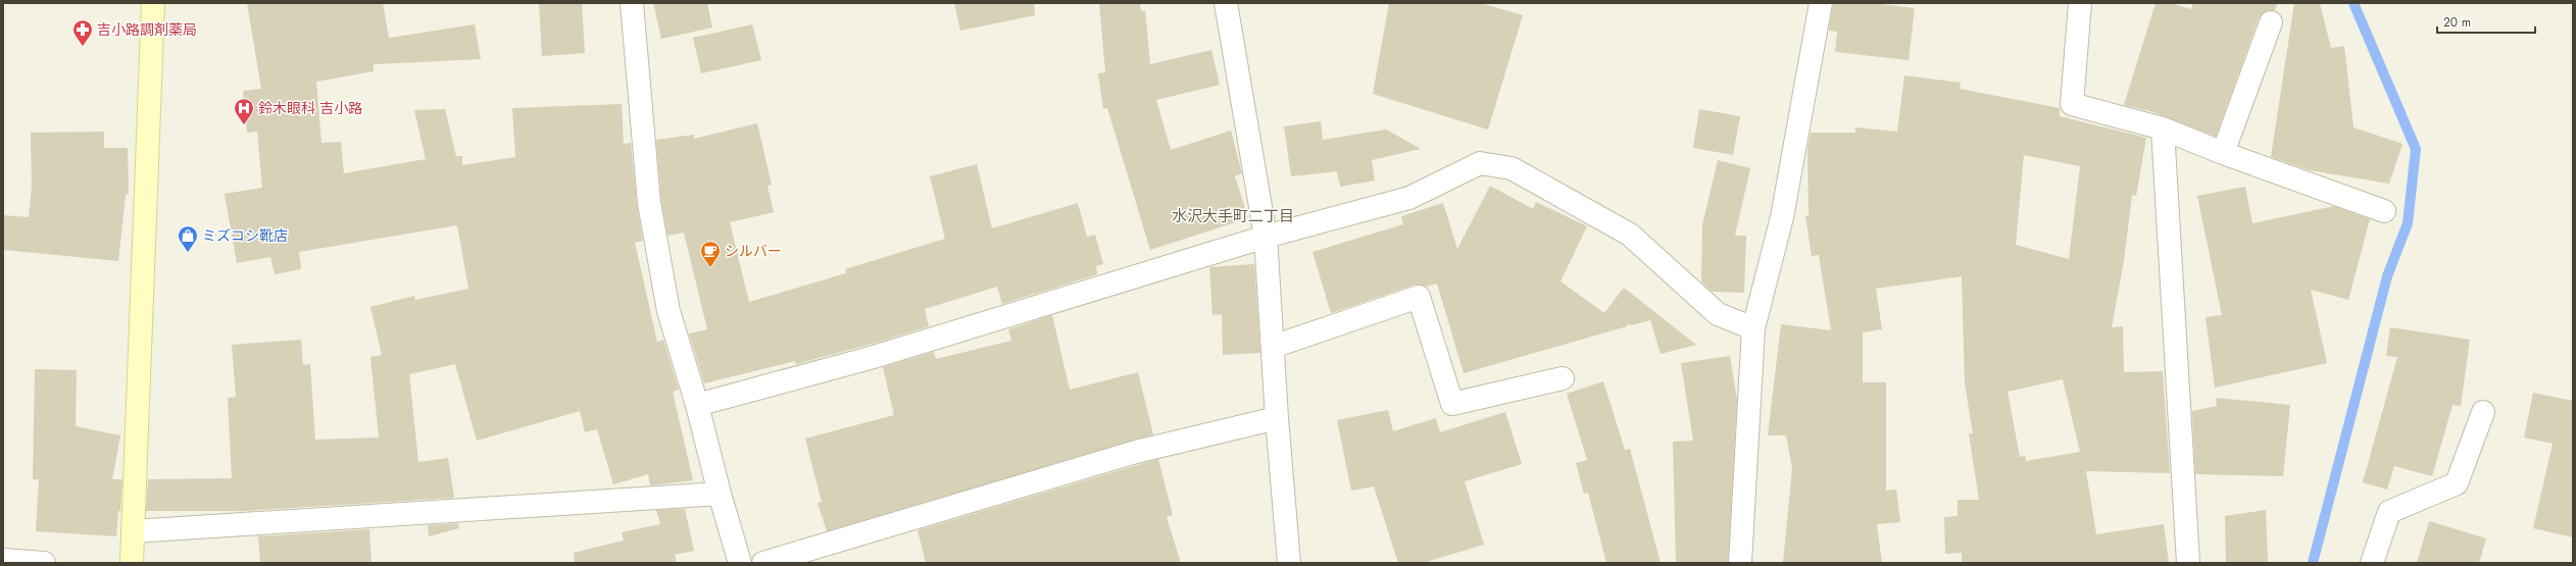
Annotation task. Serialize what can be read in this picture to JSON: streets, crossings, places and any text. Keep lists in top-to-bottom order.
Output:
{
  "districts": ["水沢大手町二丁目"],
  "places": {
    "pharmacy": ["吉小路調剤薬局"],
    "hospital": ["鈴木眼科 吉小路"],
    "shop": ["ミズコシ靴店"],
    "cafe": ["シルバー"]
  },
  "scale_bar": "20 m"
}
